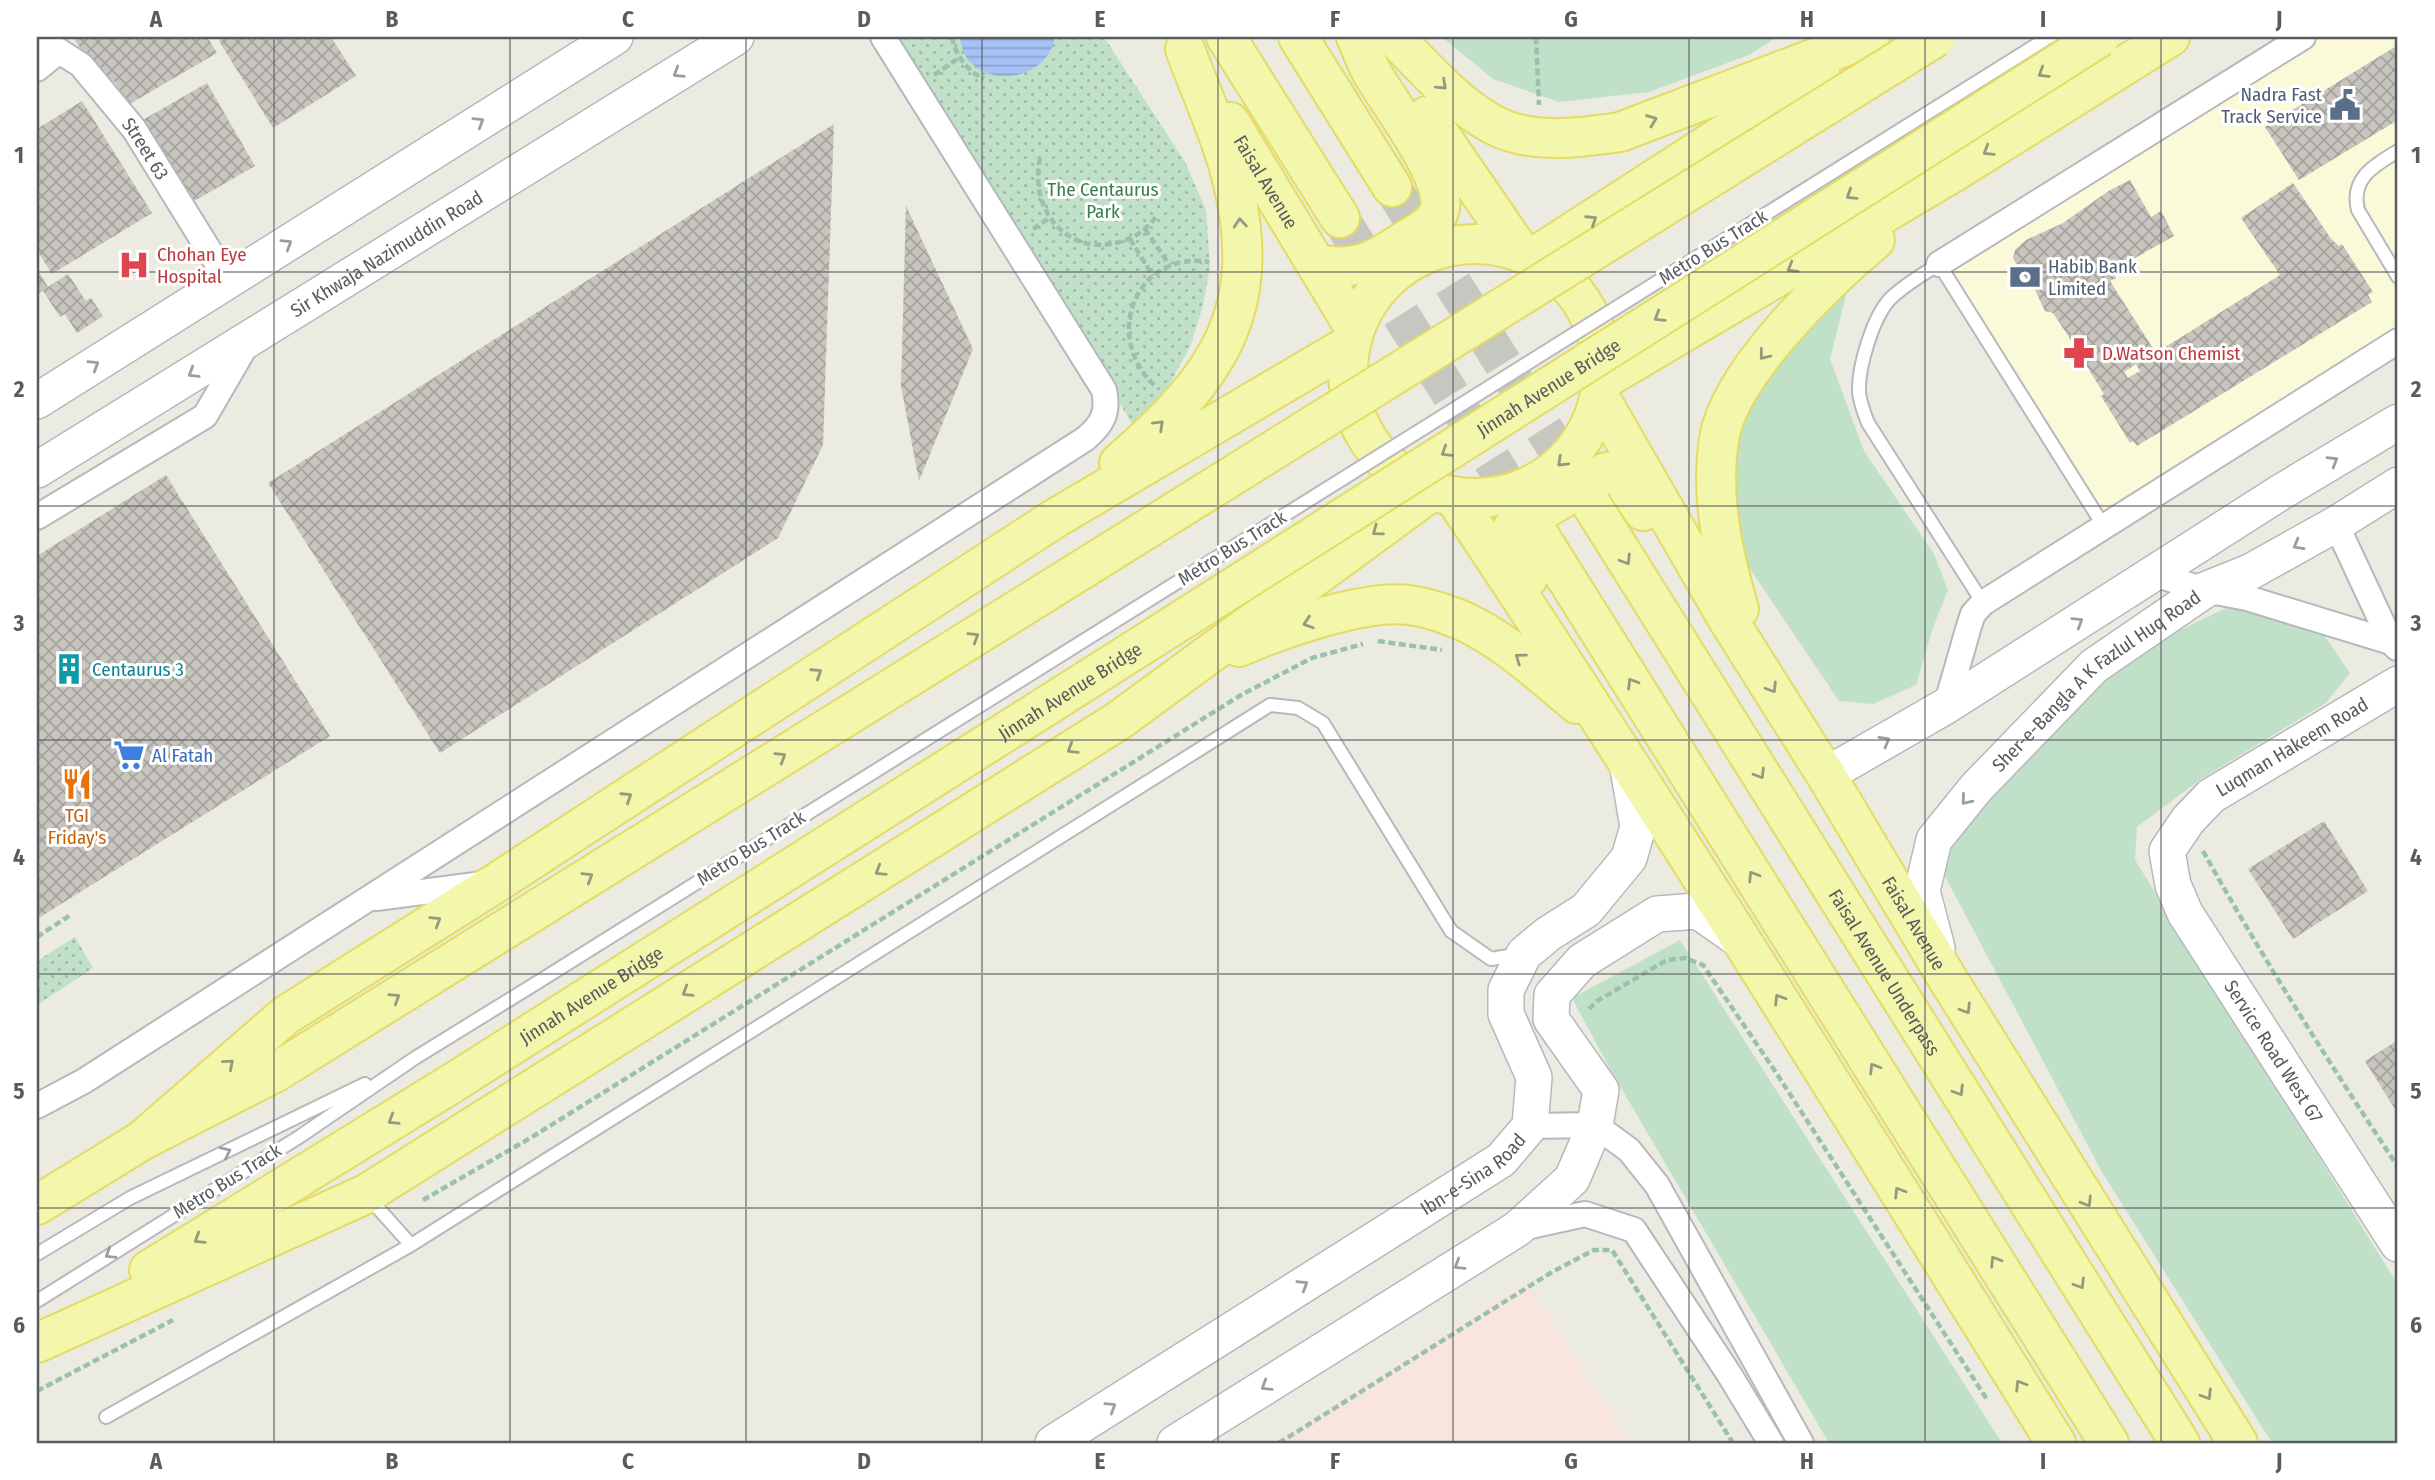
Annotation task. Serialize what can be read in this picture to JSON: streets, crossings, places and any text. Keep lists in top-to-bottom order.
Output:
{
  "streets": {
    "main road": [
      "Faisal Avenue",
      "Sir Khwaja Nazimuddin Road",
      "Jinnah Avenue Bridge",
      "Sher-e-Bangla A K Fazlul Huq Road",
      "Luqman Hakeem Road",
      "Faisal Avenue Underpass",
      "Service Road West G7",
      "Ibn-e-Sina Road"
    ],
    "street": ["Street 63"],
    "lane": ["Metro Bus Track"]
  },
  "crossings": [
    ["Faisal Avenue", "Sher-e-Bangla A K Fazlul Huq Road"],
    ["Luqman Hakeem Road", "Service Road West G7"]
  ],
  "parks": ["The Centaurus Park"],
  "places": {
    "public building": ["Nadra Fast Track Service"],
    "hospital": ["Chohan Eye Hospital"],
    "bank": ["Habib Bank Limited"],
    "pharmacy": ["D.Watson Chemist"],
    "building": ["Centaurus 3"],
    "supermarket": ["Al Fatah"],
    "restaurant": ["TGI Friday's"]
  },
  "grid": {
    "columns": [
      "A",
      "B",
      "C",
      "D",
      "E",
      "F",
      "G",
      "H",
      "I",
      "J"
    ],
    "rows": [
      "1",
      "2",
      "3",
      "4",
      "5",
      "6"
    ]
  }
}
